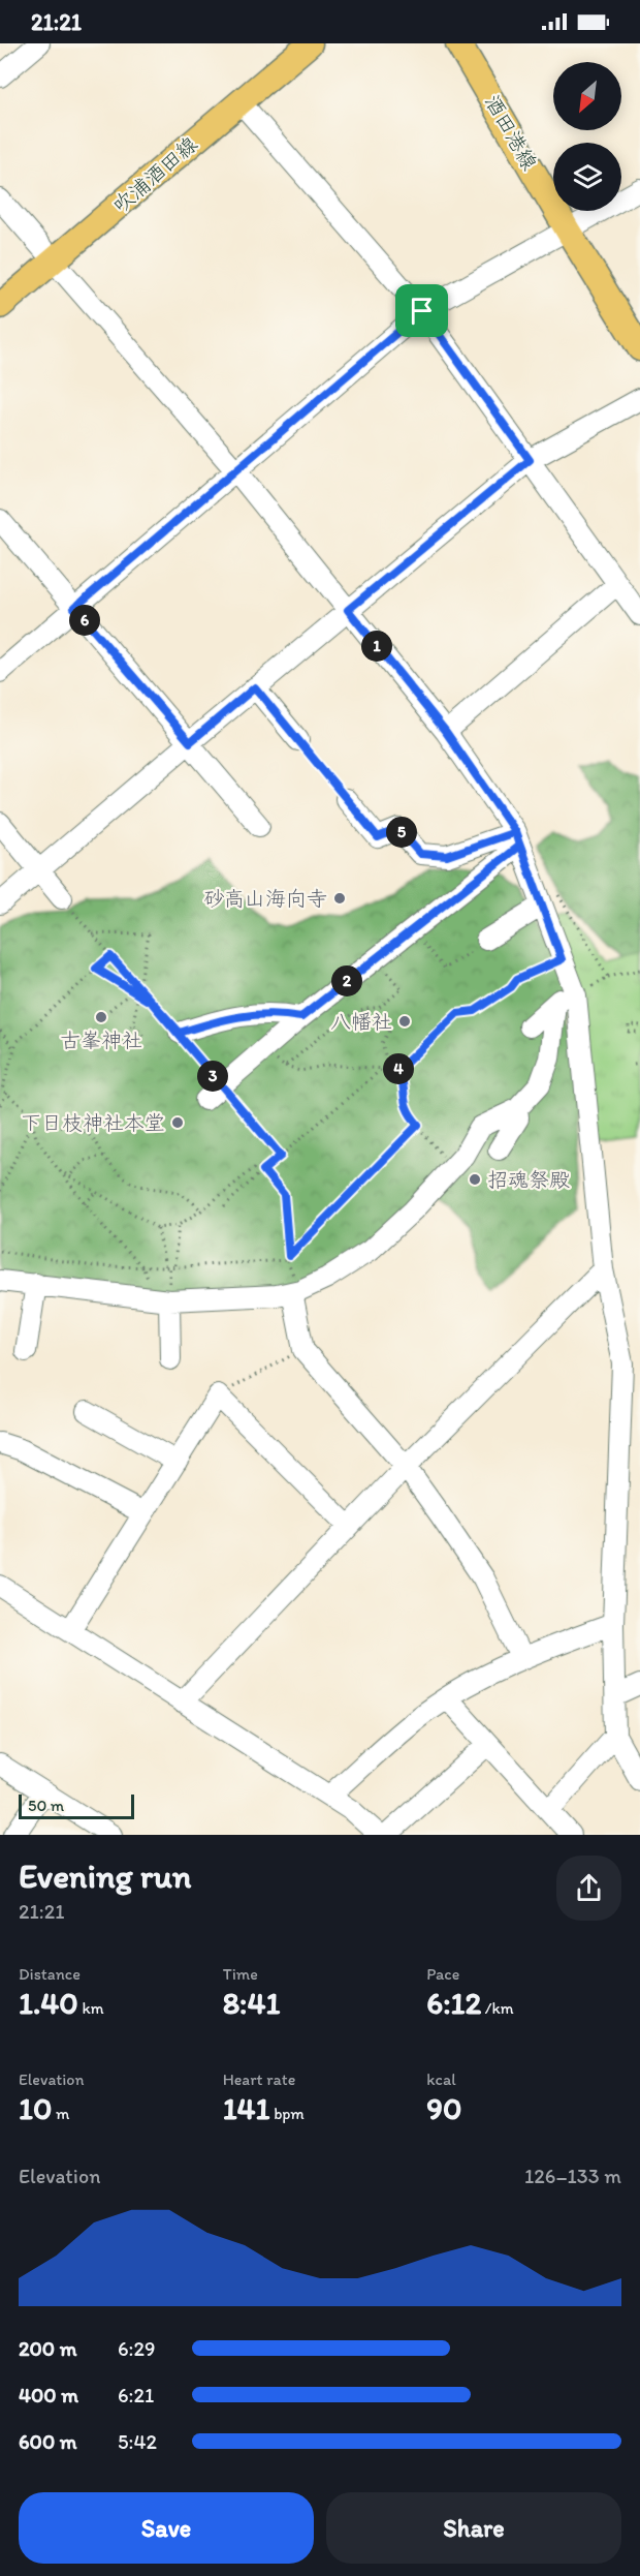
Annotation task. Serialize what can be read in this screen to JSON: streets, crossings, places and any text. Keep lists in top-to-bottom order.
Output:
{
  "streets": {
    "main road": ["酒田港線", "吹浦酒田線"]
  },
  "places": [
    "砂高山海向寺",
    "古峯神社",
    "八幡社",
    "下日枝神社本堂",
    "招魂祭殿"
  ],
  "scale_bar": "50 m",
  "north": "bottom left",
  "page": {
    "status": "21:21",
    "pins": [
      "6",
      "1",
      "5",
      "2",
      "4",
      "3"
    ],
    "scale": "50 m",
    "heading": ["Evening run", "21:21"],
    "stats": [
      ["Distance", "1.40 km"],
      ["Time", "8:41"],
      ["Pace", "6:12 /km"],
      ["Elevation", "10 m"],
      ["Heart rate", "141 bpm"],
      ["kcal", "90"]
    ],
    "chart": ["Elevation", "126–133 m"],
    "list": [
      {
        "name": "200 m",
        "note": "6:29"
      },
      {
        "name": "400 m",
        "note": "6:21"
      },
      {
        "name": "600 m",
        "note": "5:42"
      }
    ],
    "buttons": ["Save", "Share"]
  }
}
